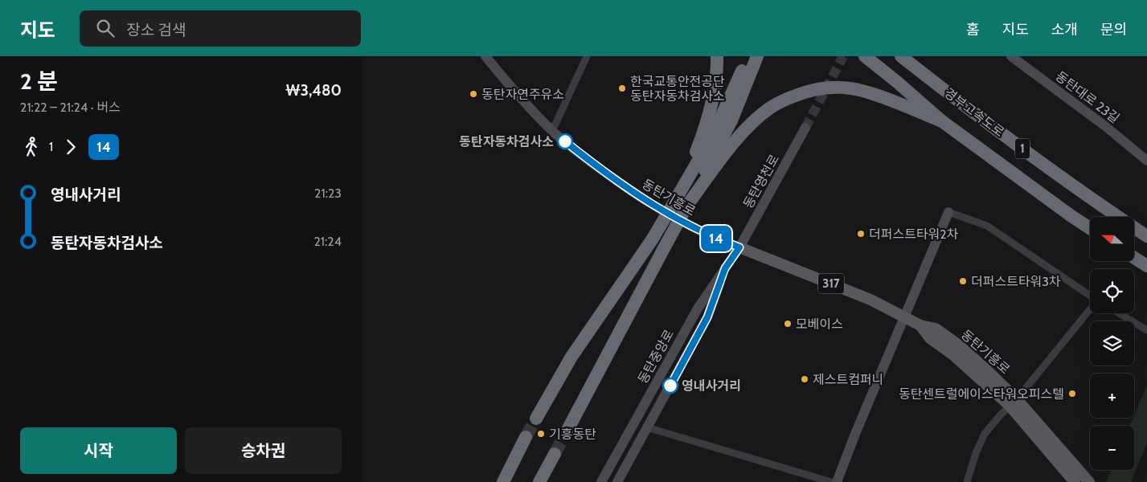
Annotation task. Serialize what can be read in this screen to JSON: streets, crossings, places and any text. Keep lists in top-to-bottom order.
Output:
{
  "streets": {
    "highway": ["경부고속도로", "1"],
    "main road": ["동탄기흥로", "317"],
    "street": ["동탄대로 23길", "동탄영천로", "동탄중앙로"]
  },
  "crossings": [
    ["동탄영천로", "동탄기흥로"],
    ["동탄영천로", "동탄중앙로"],
    ["동탄기흥로", "동탄중앙로"]
  ],
  "places": [
    "한국교통안전공단 동탄자동차검사소",
    "동탄자연주유소",
    "동탄자동차검사소",
    "더퍼스트타워2차",
    "더퍼스트타워3차",
    "모베이스",
    "제스트컴퍼니",
    "영내사거리",
    "동탄센트럴에이스타워오피스텔",
    "기흥동탄"
  ],
  "lines": ["bus line 14"],
  "north": "left",
  "page": {
    "header": "지도",
    "search": "장소 검색",
    "nav": [
      "홈",
      "지도",
      "소개",
      "문의"
    ],
    "heading": ["2 분", "21:22 – 21:24 · 버스", "₩3,480"],
    "on_map": "14",
    "legs": ["1", "14"],
    "list": [
      {
        "name": "영내사거리",
        "value": "21:23"
      },
      {
        "name": "동탄자동차검사소",
        "value": "21:24"
      }
    ],
    "map_buttons": ["+", "−"],
    "buttons": ["시작", "승차권"]
  }
}
